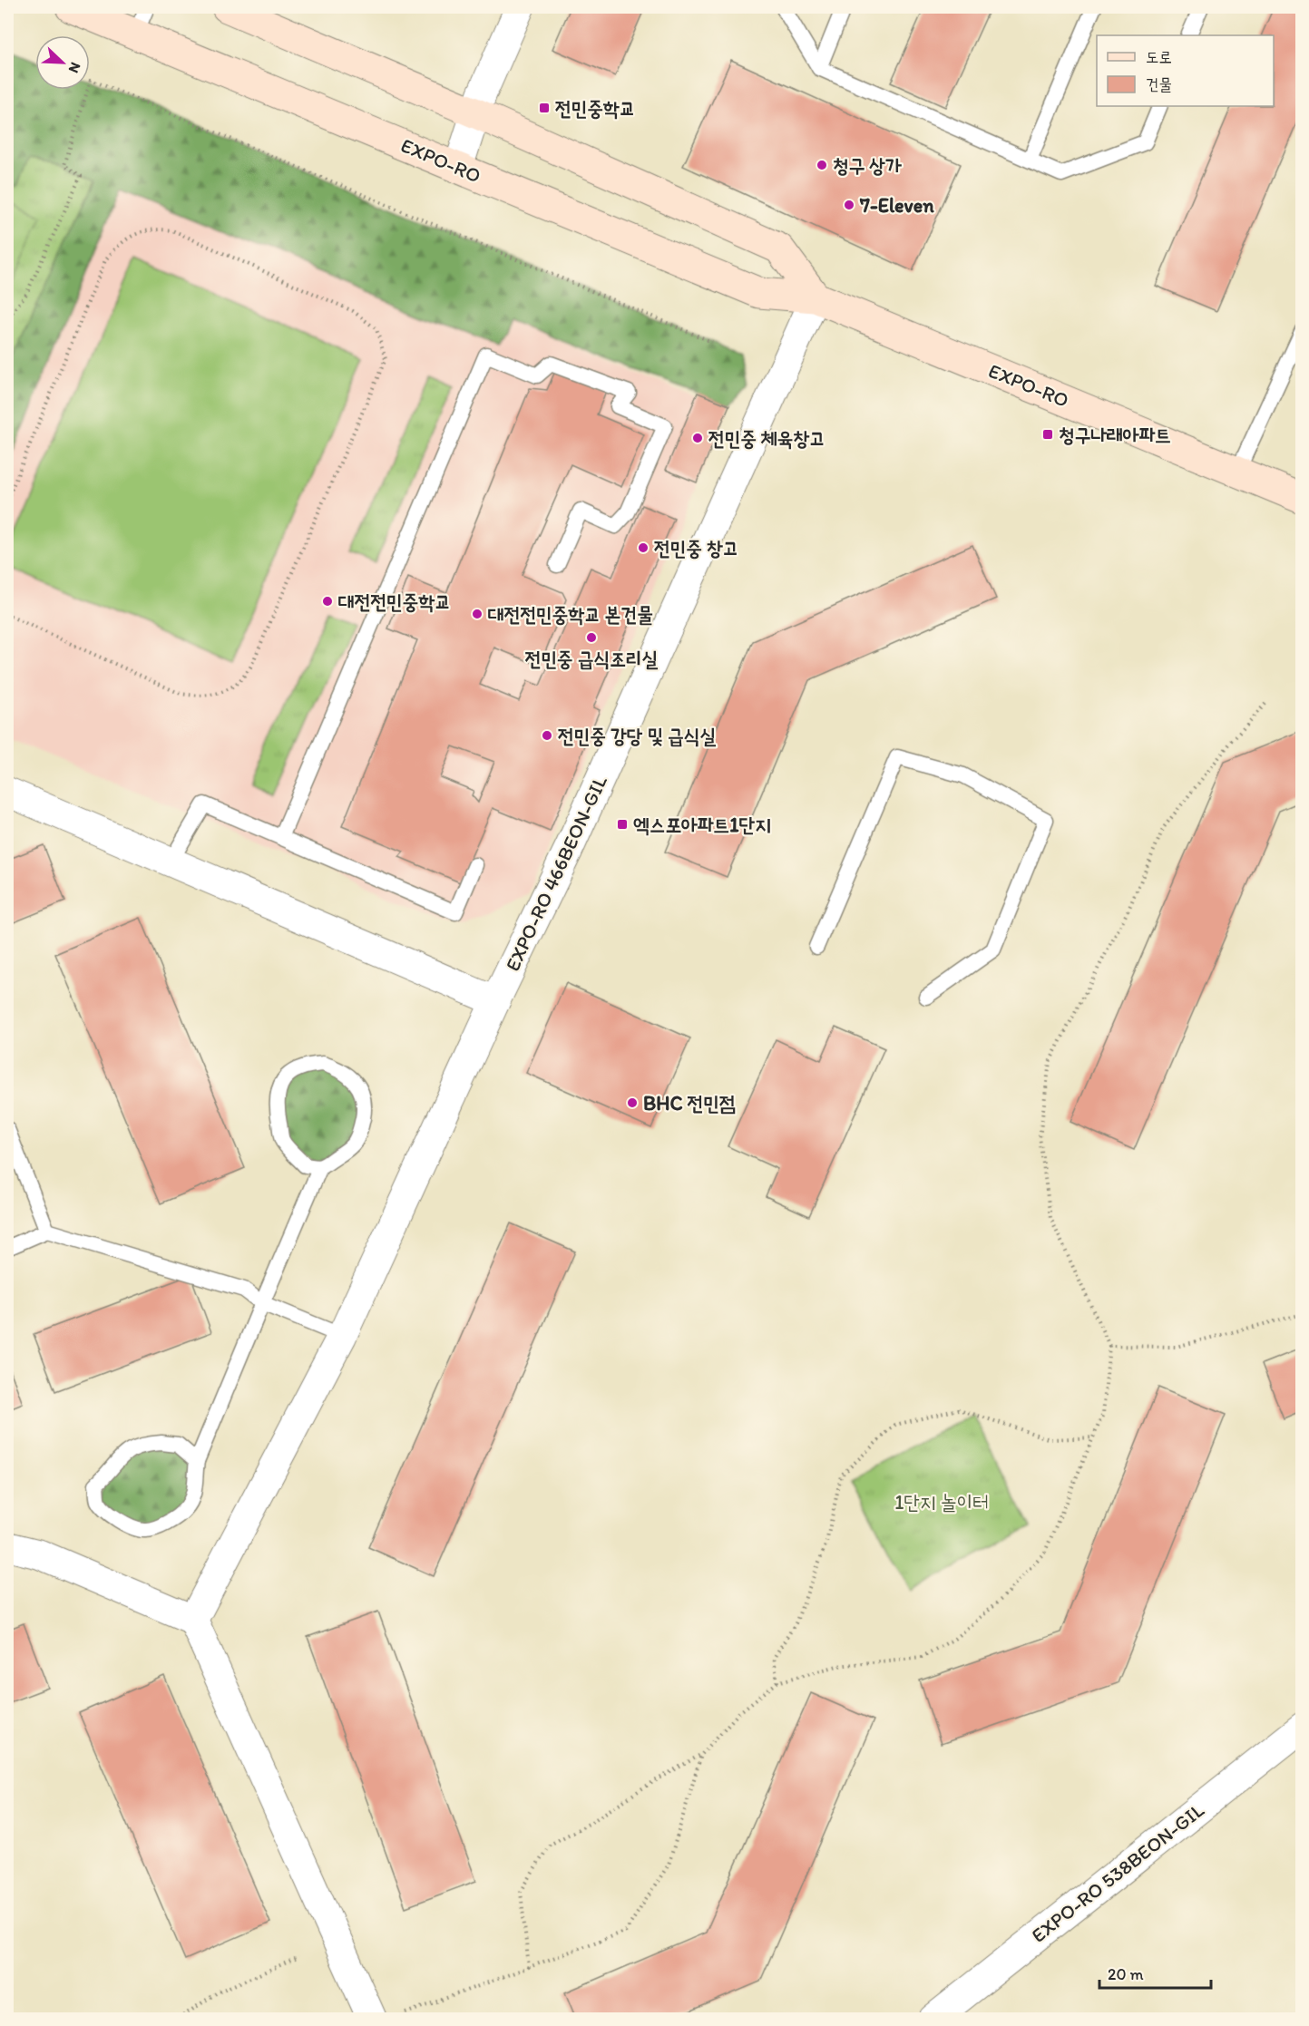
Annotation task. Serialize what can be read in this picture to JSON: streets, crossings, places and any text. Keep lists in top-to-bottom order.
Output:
{
  "streets": {
    "main road": ["EXPO-RO"],
    "street": ["EXPO-RO 466BEON-GIL", "EXPO-RO 538BEON-GIL"]
  },
  "crossings": [
    ["EXPO-RO", "EXPO-RO 466BEON-GIL"]
  ],
  "parks": ["1단지 놀이터"],
  "places": {
    "transit": ["전민중학교", "청구나래아파트", "엑스포아파트1단지"],
    "other": [
      "청구 상가",
      "7-Eleven",
      "전민중 체육창고",
      "전민중 창고",
      "대전전민중학교",
      "대전전민중학교 본건물",
      "전민중 급식조리실",
      "전민중 강당 및 급식실",
      "BHC 전민점"
    ]
  },
  "legend": ["도로", "건물"],
  "scale_bar": "20 m",
  "north": "bottom right"
}
